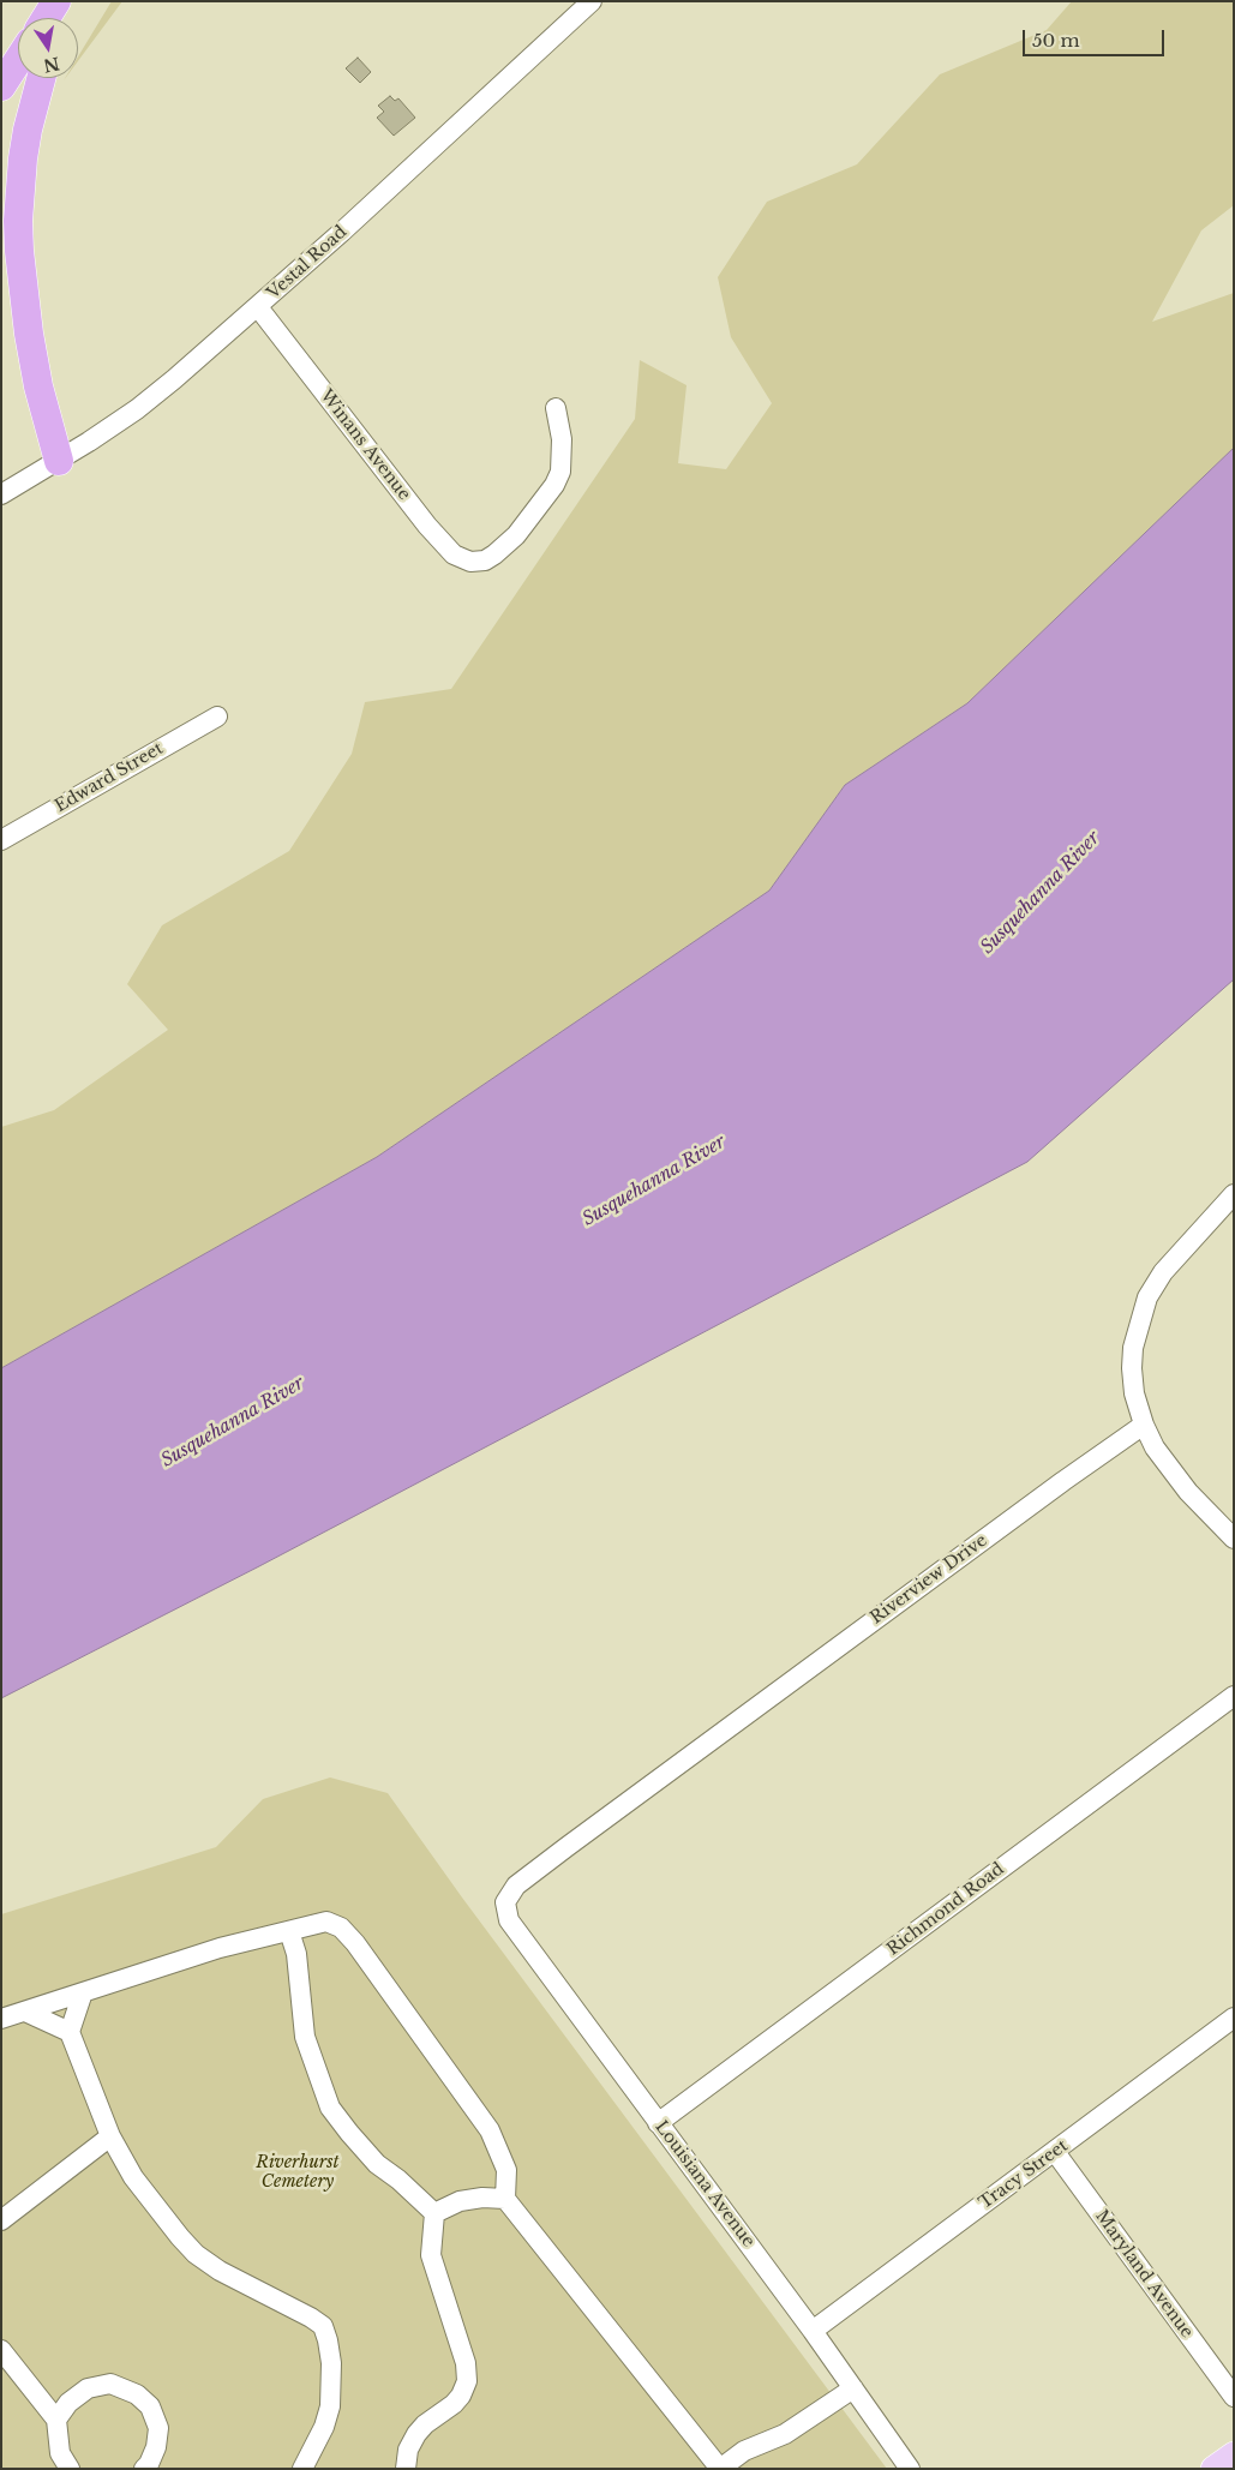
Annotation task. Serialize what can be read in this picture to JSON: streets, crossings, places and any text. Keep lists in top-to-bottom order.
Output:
{
  "streets": {
    "street": [
      "Vestal Road",
      "Winans Avenue",
      "Edward Street",
      "Riverview Drive",
      "Richmond Road",
      "Tracy Street",
      "Louisiana Avenue",
      "Maryland Avenue"
    ]
  },
  "crossings": [
    ["Vestal Road", "Winans Avenue"],
    ["Riverview Drive", "Louisiana Avenue"],
    ["Richmond Road", "Louisiana Avenue"],
    ["Tracy Street", "Louisiana Avenue"],
    ["Tracy Street", "Maryland Avenue"]
  ],
  "water": ["Susquehanna River"],
  "parks": ["Riverhurst Cemetery"],
  "scale_bar": "50 m",
  "north": "bottom"
}
